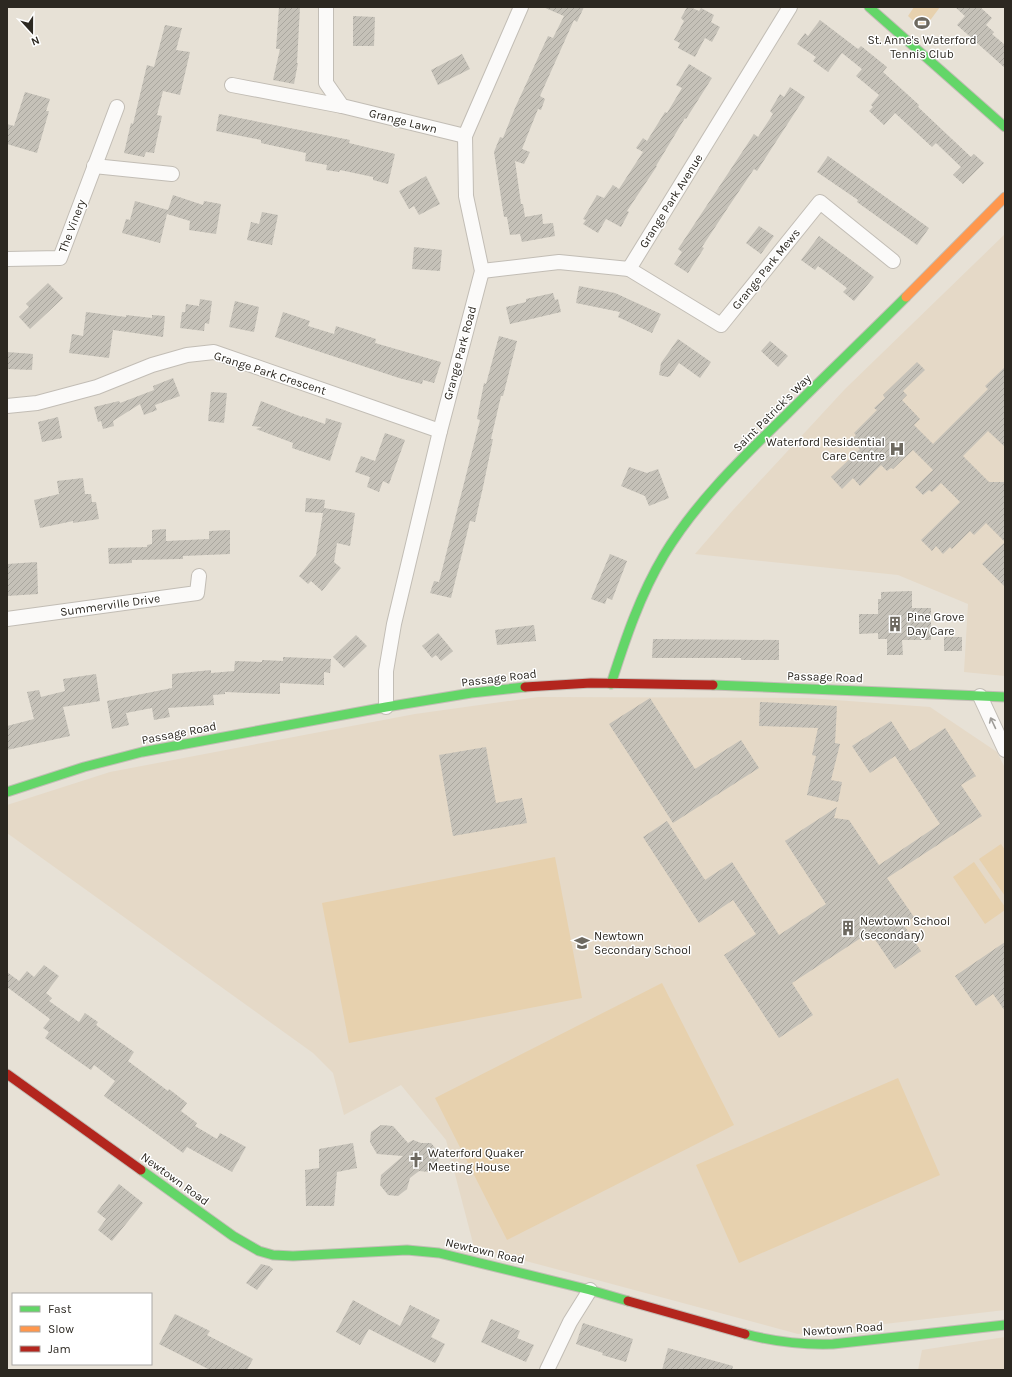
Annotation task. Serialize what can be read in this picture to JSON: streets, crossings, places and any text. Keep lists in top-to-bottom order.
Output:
{
  "streets": {
    "main road": ["Saint Patrick's Way", "Passage Road", "Newtown Road"],
    "street": [
      "Grange Lawn",
      "Grange Park Avenue",
      "The Vinery",
      "Grange Park Mews",
      "Grange Park Road",
      "Grange Park Crescent",
      "Summerville Drive"
    ]
  },
  "crossings": [
    ["Grange Lawn", "Grange Park Road"],
    ["Grange Park Avenue", "Grange Park Mews"],
    ["Grange Park Road", "Grange Park Crescent"],
    ["Grange Park Road", "Passage Road"],
    ["Saint Patrick's Way", "Passage Road"]
  ],
  "places": {
    "sports": ["St. Anne's Waterford Tennis Club"],
    "hospital": ["Waterford Residential Care Centre"],
    "building": ["Pine Grove Day Care", "Newtown School (secondary)"],
    "school or university": ["Newtown Secondary School"],
    "church": ["Waterford Quaker Meeting House"]
  },
  "legend": ["Fast", "Slow", "Jam"],
  "north": "bottom"
}
